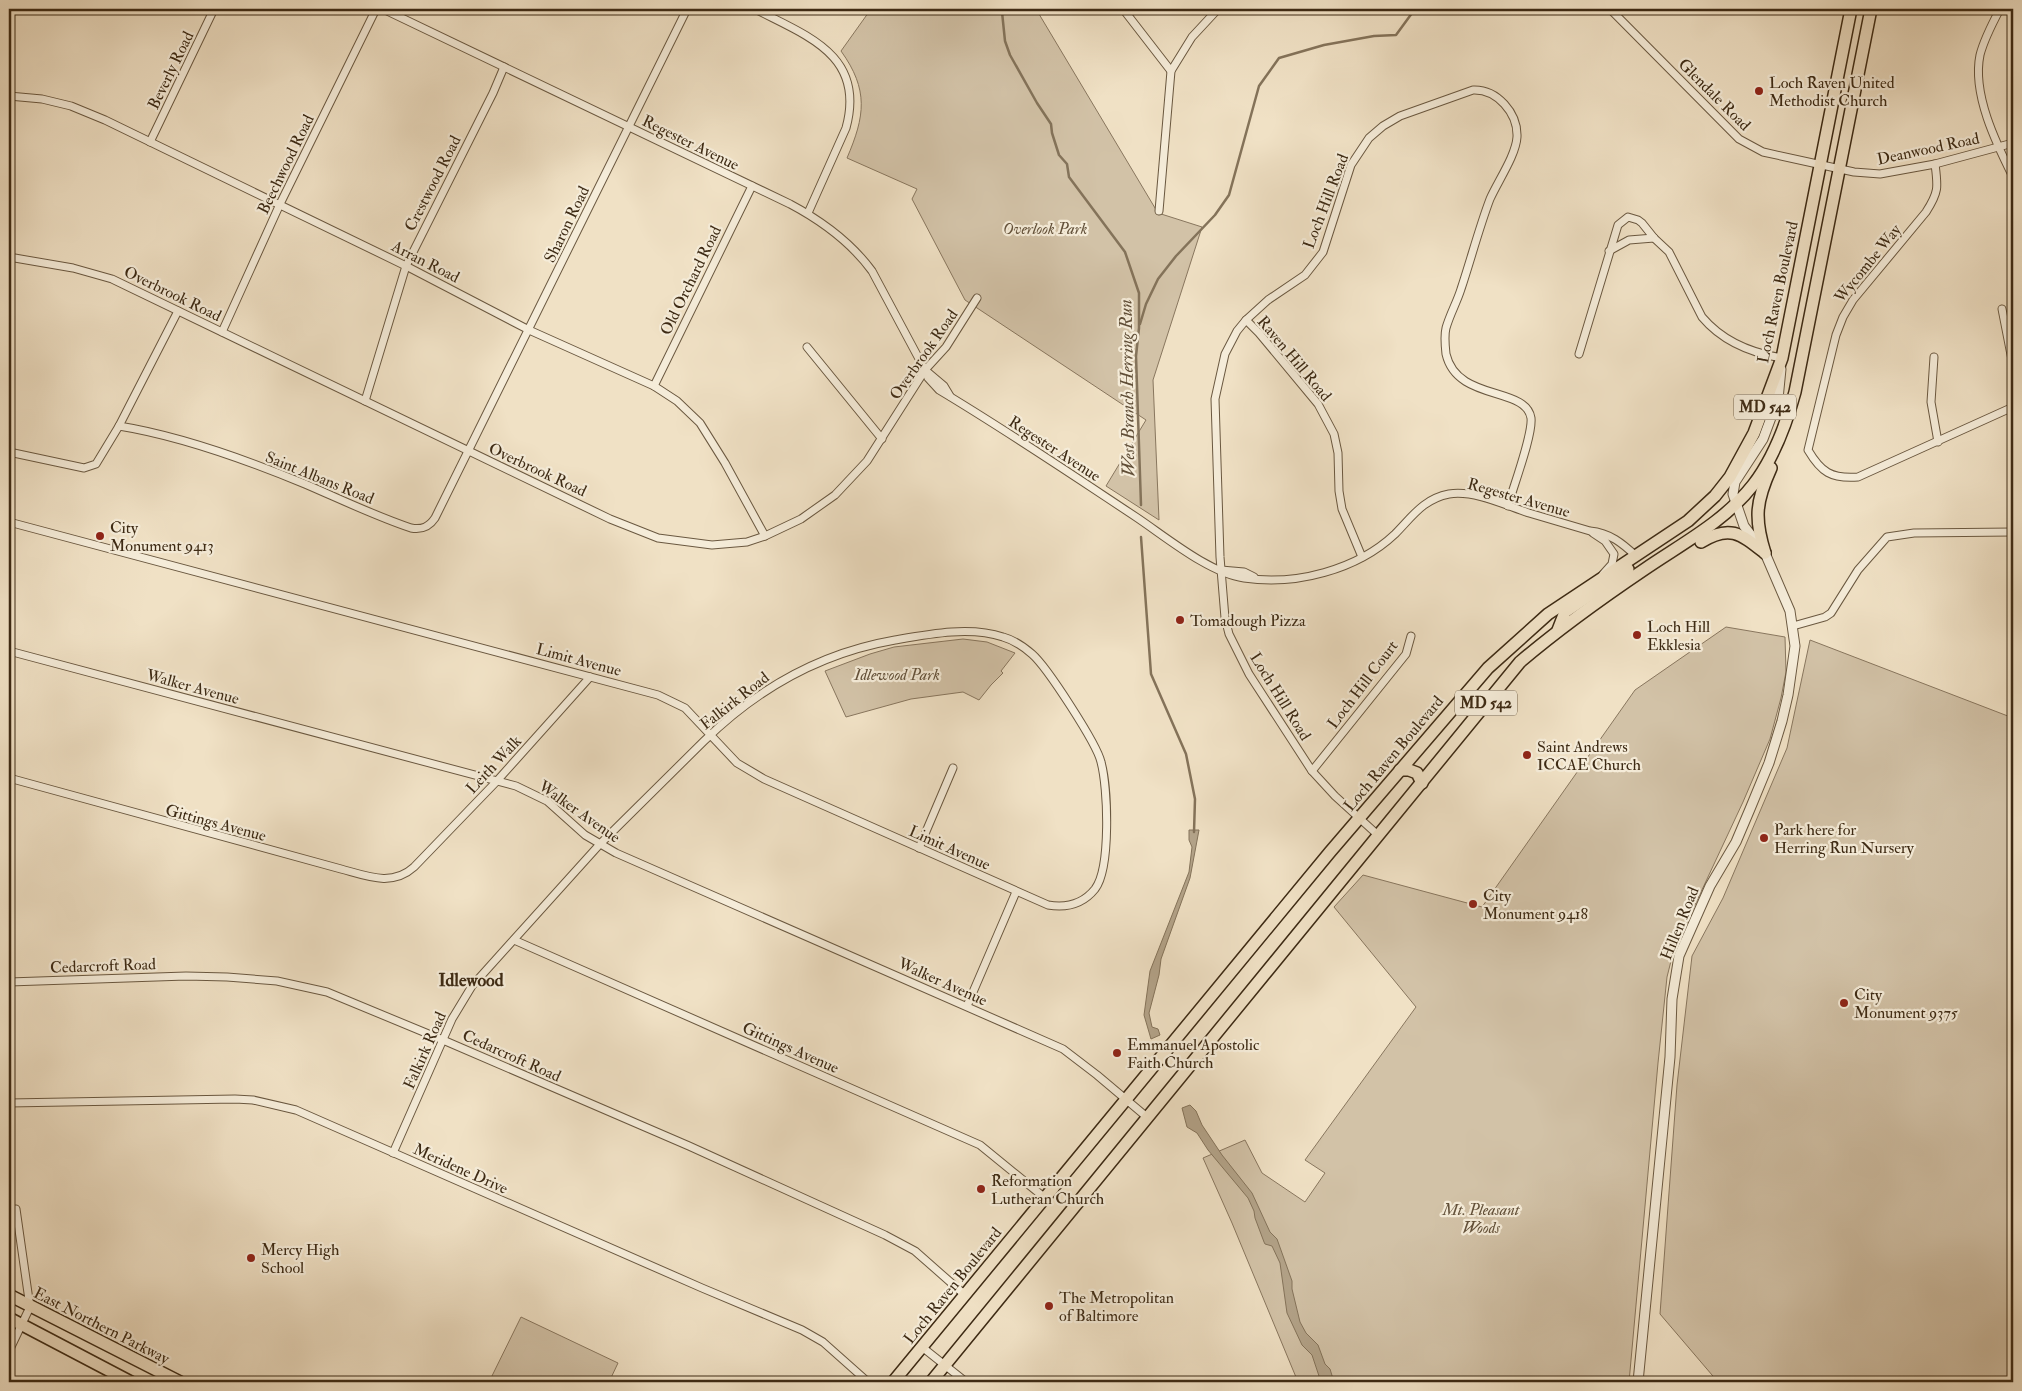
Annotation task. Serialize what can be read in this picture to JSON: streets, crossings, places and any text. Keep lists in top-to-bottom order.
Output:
{
  "streets": {
    "main road": ["Loch Raven Boulevard", "MD 542", "East Northern Parkway"],
    "street": [
      "Beverly Road",
      "Glendale Road",
      "Regester Avenue",
      "Deanwood Road",
      "Beechwood Road",
      "Crestwood Road",
      "Loch Hill Road",
      "Sharon Road",
      "Arran Road",
      "Wycombe Way",
      "Old Orchard Road",
      "Overbrook Road",
      "Raven Hill Road",
      "Saint Albans Road",
      "Limit Avenue",
      "Loch Hill Court",
      "Walker Avenue",
      "Falkirk Road",
      "Leith Walk",
      "Gittings Avenue",
      "Hillen Road",
      "Cedarcroft Road",
      "Meridene Drive"
    ]
  },
  "crossings": [
    ["Beverly Road", "Arran Road"],
    ["Glendale Road", "Deanwood Road"],
    ["Glendale Road", "Loch Raven Boulevard"],
    ["Regester Avenue", "Crestwood Road"],
    ["Regester Avenue", "Loch Hill Road"],
    ["Regester Avenue", "Sharon Road"],
    ["Regester Avenue", "Old Orchard Road"],
    ["Regester Avenue", "Loch Raven Boulevard"],
    ["Regester Avenue", "Overbrook Road"],
    ["Regester Avenue", "Raven Hill Road"],
    ["Deanwood Road", "Wycombe Way"],
    ["Deanwood Road", "Loch Raven Boulevard"],
    ["Deanwood Road", "MD 542"],
    ["Beechwood Road", "Arran Road"],
    ["Beechwood Road", "Overbrook Road"],
    ["Crestwood Road", "Arran Road"],
    ["Crestwood Road", "Overbrook Road"],
    ["Loch Hill Road", "Loch Raven Boulevard"],
    ["Loch Hill Road", "Raven Hill Road"],
    ["Loch Hill Road", "MD 542"],
    ["Loch Hill Road", "Loch Hill Court"],
    ["Sharon Road", "Arran Road"],
    ["Sharon Road", "Overbrook Road"],
    ["Sharon Road", "Saint Albans Road"],
    ["Arran Road", "Old Orchard Road"],
    ["Arran Road", "Overbrook Road"],
    ["Loch Raven Boulevard", "Walker Avenue"],
    ["Loch Raven Boulevard", "Gittings Avenue"],
    ["Loch Raven Boulevard", "Cedarcroft Road"],
    ["Overbrook Road", "Saint Albans Road"],
    ["MD 542", "Hillen Road"],
    ["Limit Avenue", "Falkirk Road"],
    ["Limit Avenue", "Leith Walk"],
    ["Walker Avenue", "Falkirk Road"],
    ["Walker Avenue", "Leith Walk"],
    ["Falkirk Road", "Gittings Avenue"],
    ["Falkirk Road", "Cedarcroft Road"],
    ["Falkirk Road", "Meridene Drive"],
    ["Leith Walk", "Gittings Avenue"]
  ],
  "districts": ["Idlewood"],
  "water": ["West Branch Herring Run"],
  "parks": ["Overlook Park", "Idlewood Park", "Mt. Pleasant Woods"],
  "places": [
    "Loch Raven United Methodist Church",
    "City Monument 9413",
    "Tomadough Pizza",
    "Loch Hill Ekklesia",
    "Saint Andrews ICCAE Church",
    "Park here for Herring Run Nursery",
    "City Monument 9418",
    "City Monument 9375",
    "Emmanuel Apostolic Faith Church",
    "Reformation Lutheran Church",
    "Mercy High School",
    "The Metropolitan of Baltimore"
  ]
}
